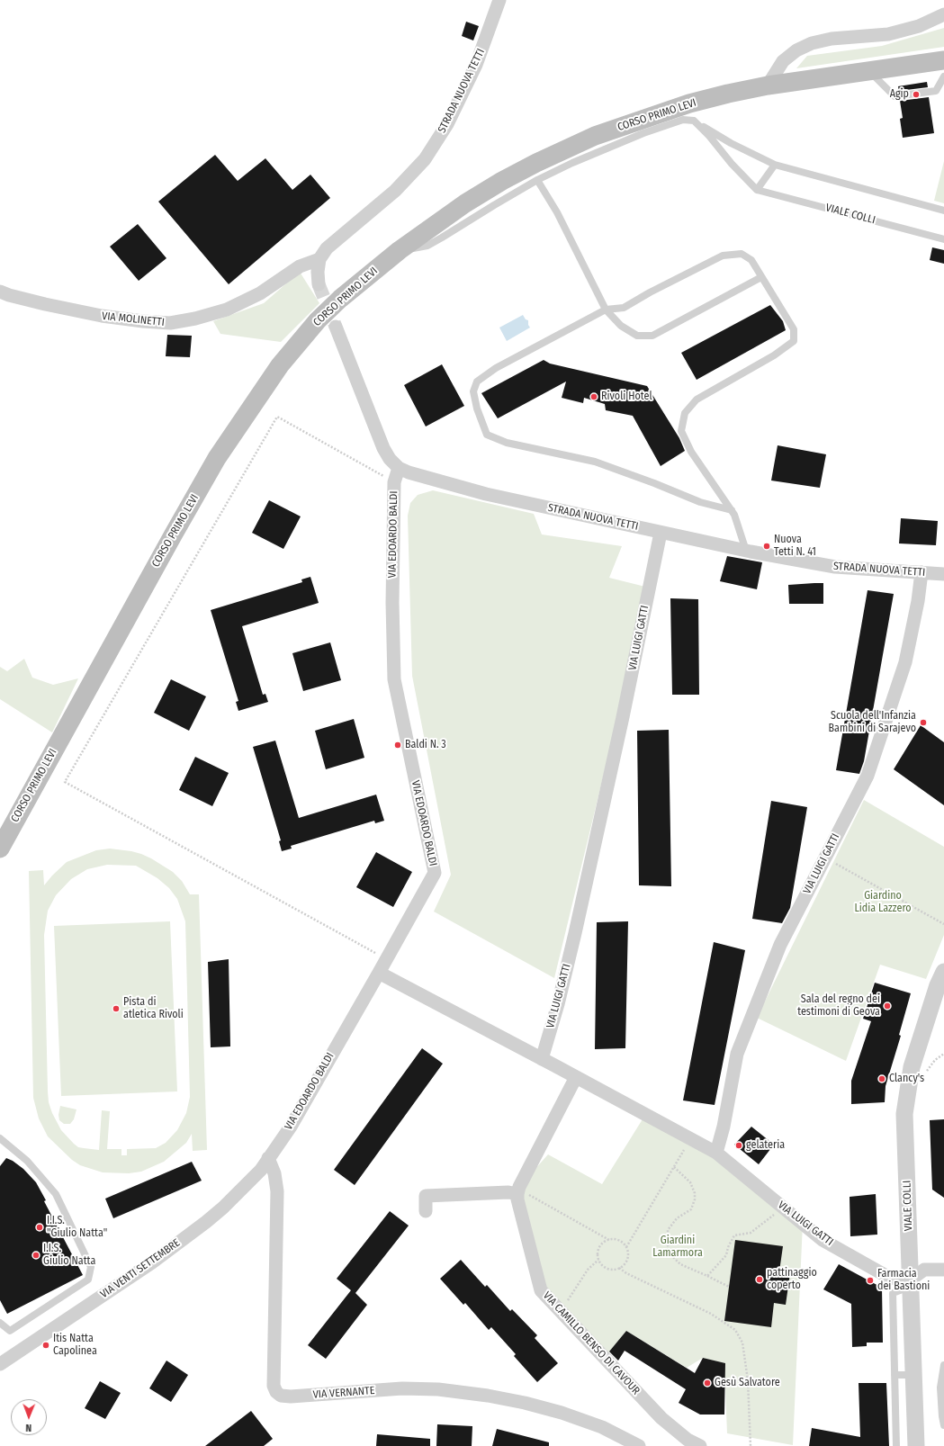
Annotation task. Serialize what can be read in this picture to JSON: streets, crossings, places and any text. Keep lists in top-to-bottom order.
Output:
{
  "streets": {
    "main road": ["CORSO PRIMO LEVI"],
    "street": [
      "STRADA NUOVA TETTI",
      "VIALE COLLI",
      "VIA MOLINETTI",
      "VIA EDOARDO BALDI",
      "VIA LUIGI GATTI",
      "VIA VENTI SETTEMBRE",
      "VIA CAMILLO BENSO DI CAVOUR",
      "VIA VERNANTE"
    ]
  },
  "crossings": [
    ["STRADA NUOVA TETTI", "VIA MOLINETTI"],
    ["STRADA NUOVA TETTI", "VIA EDOARDO BALDI"],
    ["STRADA NUOVA TETTI", "VIA LUIGI GATTI"],
    ["VIALE COLLI", "VIA LUIGI GATTI"],
    ["VIA EDOARDO BALDI", "VIA LUIGI GATTI"],
    ["VIA EDOARDO BALDI", "VIA VENTI SETTEMBRE"],
    ["VIA EDOARDO BALDI", "VIA VERNANTE"],
    ["VIA VENTI SETTEMBRE", "VIA VERNANTE"]
  ],
  "parks": ["Giardino Lidia Lazzero", "Giardini Lamarmora"],
  "places": [
    "Agip",
    "Rivoli Hotel",
    "Nuova Tetti N. 41",
    "Scuola dell'Infanzia Bambini di Sarajevo",
    "Baldi N. 3",
    "Sala del regno dei testimoni di Geova",
    "Pista di atletica Rivoli",
    "Clancy's",
    "gelateria",
    "I.I.S. \"Giulio Natta\"",
    "I.I.S. Giulio Natta",
    "pattinaggio coperto",
    "Farmacia dei Bastioni",
    "Itis Natta Capolinea",
    "Gesù Salvatore"
  ],
  "north": "bottom"
}
